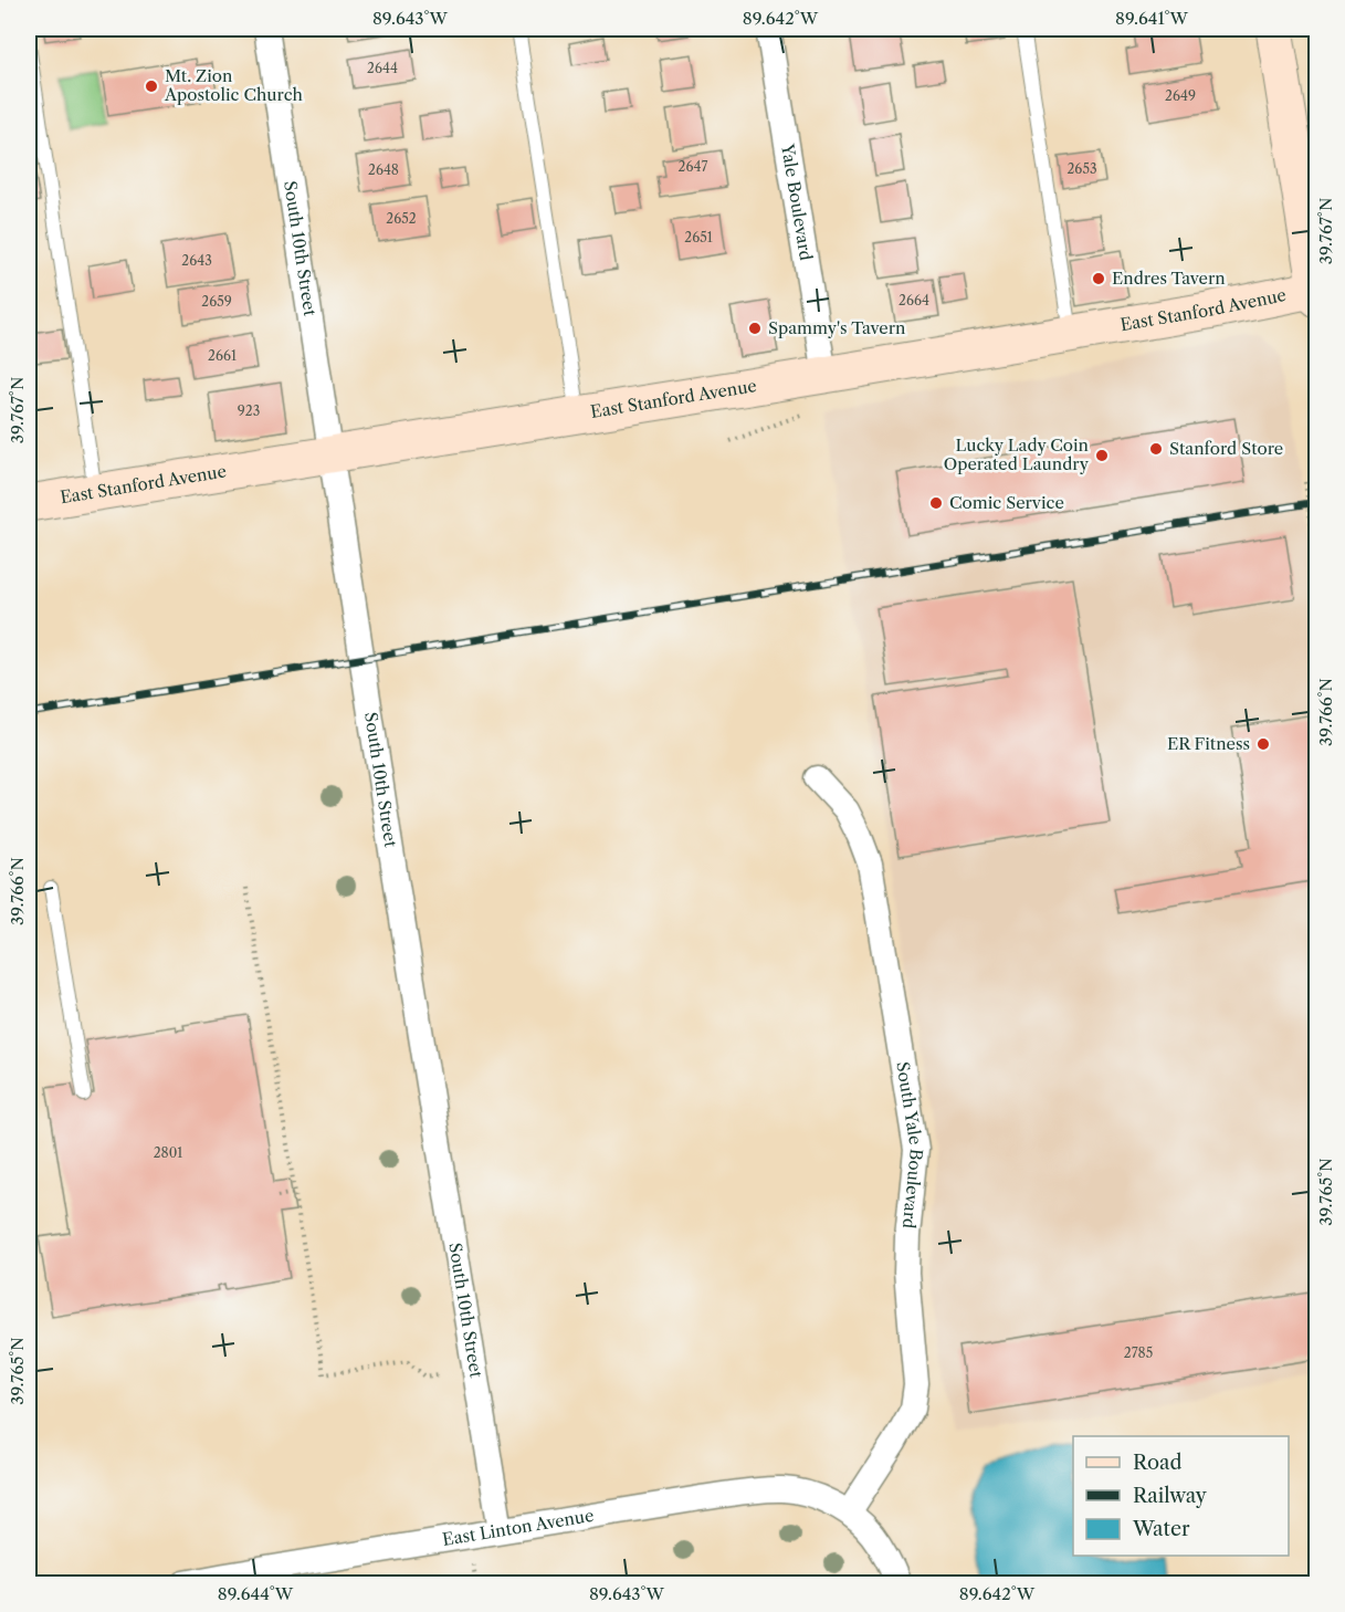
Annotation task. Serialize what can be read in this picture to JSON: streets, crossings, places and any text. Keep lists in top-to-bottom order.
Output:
{
  "streets": {
    "main road": ["East Stanford Avenue"],
    "street": [
      "Yale Boulevard",
      "South 10th Street",
      "South Yale Boulevard",
      "East Linton Avenue"
    ]
  },
  "crossings": [
    ["Yale Boulevard", "East Stanford Avenue"],
    ["South 10th Street", "East Stanford Avenue"],
    ["South 10th Street", "East Linton Avenue"],
    ["South Yale Boulevard", "East Linton Avenue"]
  ],
  "places": [
    "Mt. Zion Apostolic Church",
    "Endres Tavern",
    "Spammy's Tavern",
    "Stanford Store",
    "Lucky Lady Coin Operated Laundry",
    "Comic Service",
    "ER Fitness"
  ],
  "house_numbers": [
    "2644",
    "2649",
    "2647",
    "2653",
    "2648",
    "2652",
    "2651",
    "2643",
    "2664",
    "2659",
    "2661",
    "923",
    "2801",
    "2785"
  ],
  "legend": ["Road", "Railway", "Water"],
  "coordinates": [
    "89.643°W",
    "89.642°W",
    "89.641°W",
    "39.767°N",
    "39.766°N",
    "39.765°N",
    "89.644°W"
  ]
}
